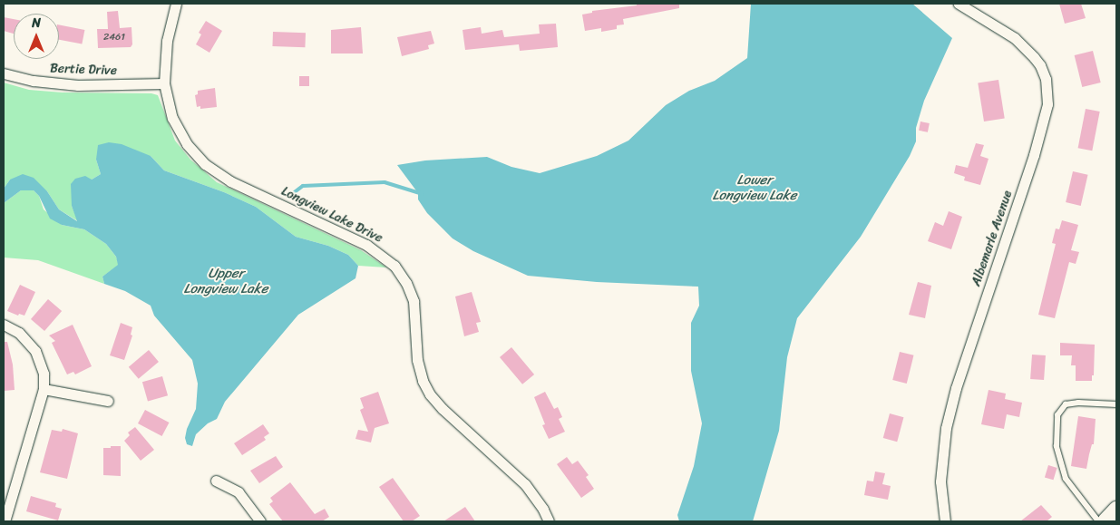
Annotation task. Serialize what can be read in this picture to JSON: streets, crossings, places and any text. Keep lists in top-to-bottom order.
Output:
{
  "streets": {
    "street": ["Bertie Drive", "Longview Lake Drive", "Albemarle Avenue"]
  },
  "crossings": [
    ["Bertie Drive", "Longview Lake Drive"]
  ],
  "water": ["Lower Longview Lake", "Upper Longview Lake"],
  "house_numbers": ["2461"],
  "north": "top"
}
